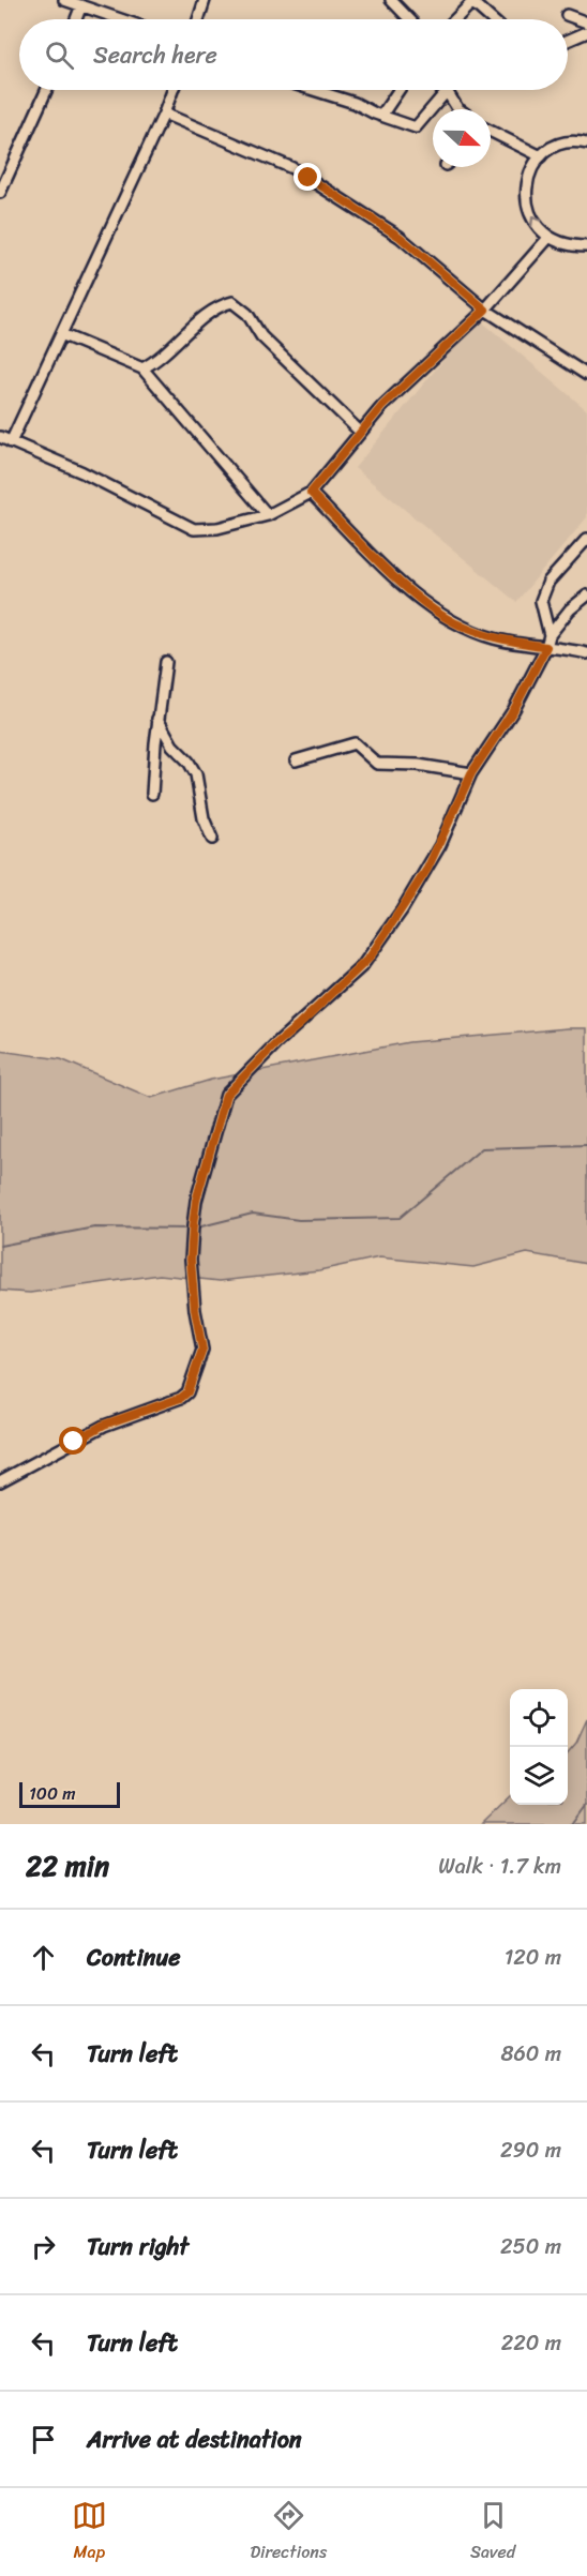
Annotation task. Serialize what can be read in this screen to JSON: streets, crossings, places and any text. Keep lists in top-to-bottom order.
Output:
{
  "scale_bar": "100 m",
  "north": "right",
  "page": {
    "search": "Search here",
    "scale": "100 m",
    "heading": ["22 min", "Walk · 1.7 km"],
    "list": [
      ["Continue", "120 m"],
      ["Turn left", "860 m"],
      ["Turn left", "290 m"],
      ["Turn right", "250 m"],
      ["Turn left", "220 m"],
      "Arrive at destination"
    ],
    "nav": ["Map", "Directions", "Saved"]
  }
}
